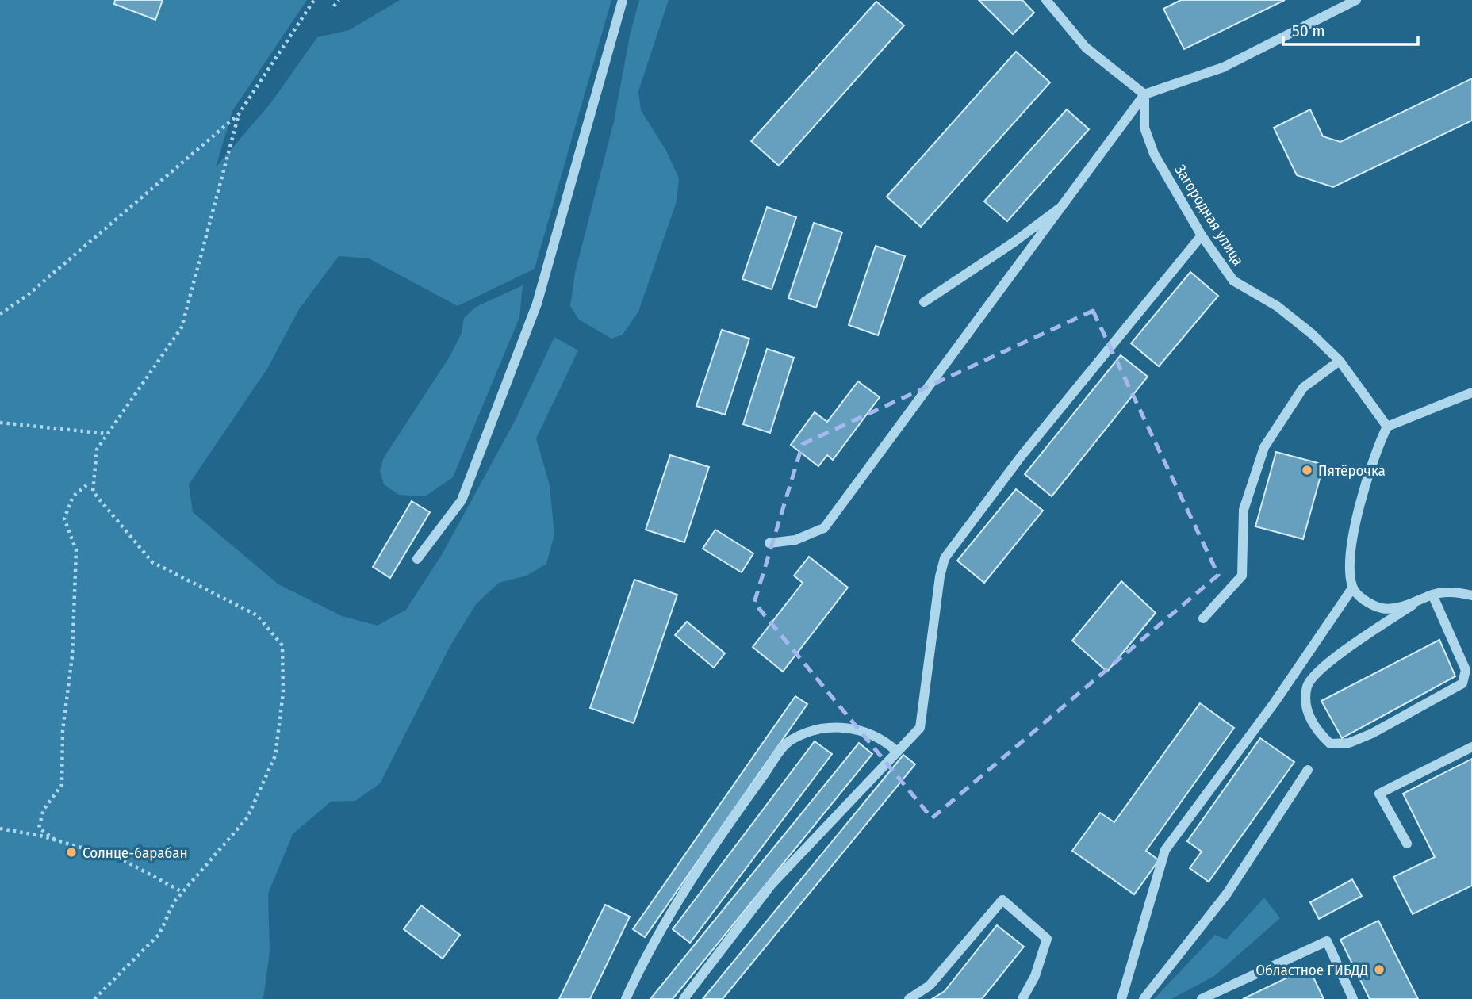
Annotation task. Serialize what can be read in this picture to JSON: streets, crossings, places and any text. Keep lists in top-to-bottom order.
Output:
{
  "streets": {
    "street": ["Загородная улица"]
  },
  "places": ["Пятёрочка", "Солнце-барабан", "Областное ГИБДД"],
  "scale_bar": "50 m"
}
